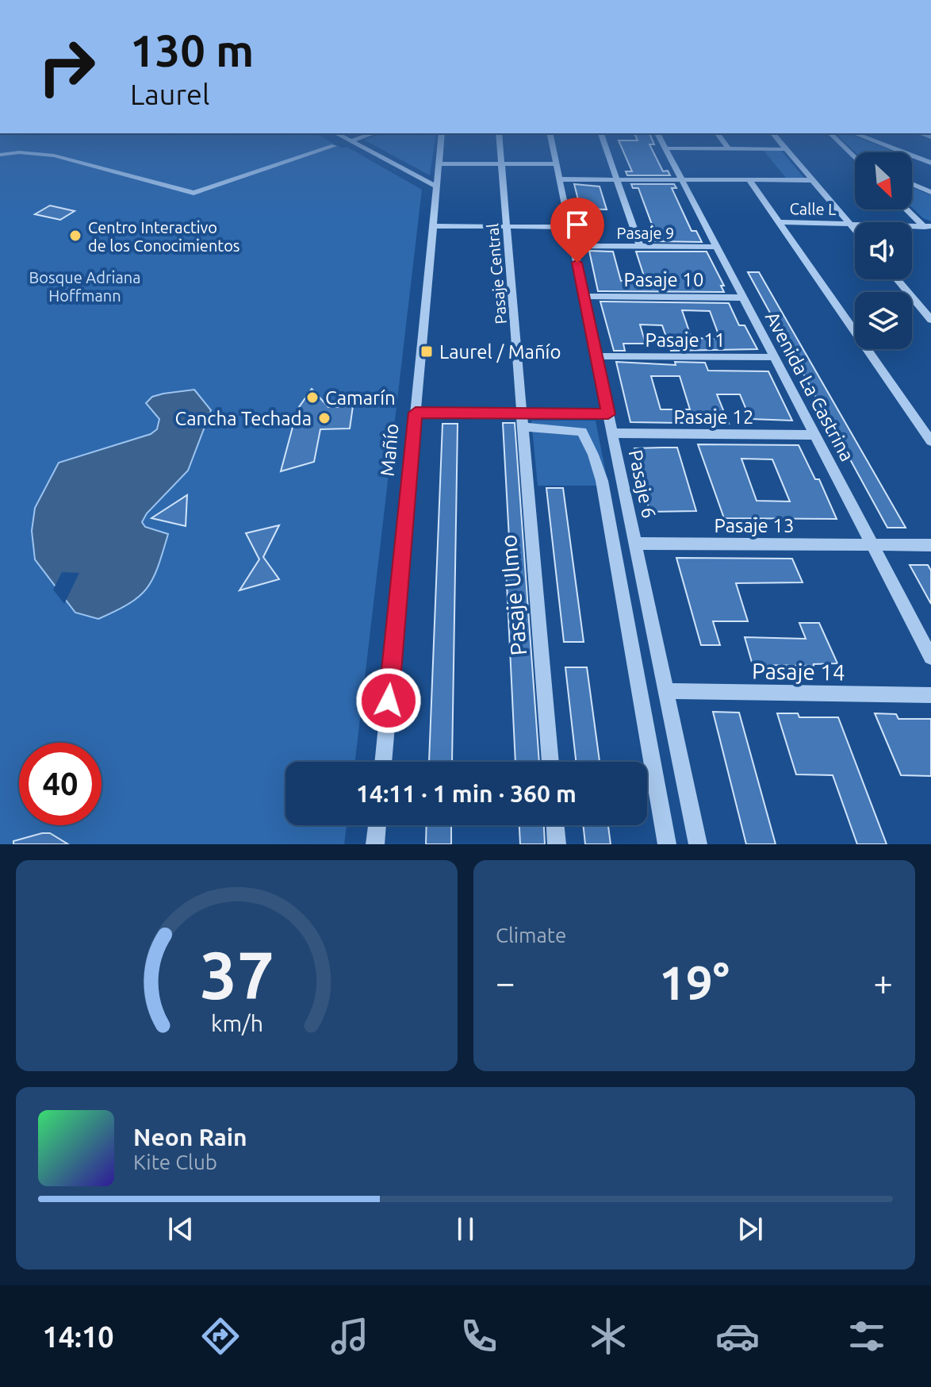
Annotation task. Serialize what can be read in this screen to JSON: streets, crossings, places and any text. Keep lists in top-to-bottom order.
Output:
{
  "streets": {
    "street": [
      "Calle L",
      "Pasaje 9",
      "Pasaje Central",
      "Pasaje 10",
      "Pasaje 11",
      "Avenida La Castrina",
      "Pasaje 12",
      "Mañío",
      "Pasaje 6",
      "Pasaje 13",
      "Pasaje Ulmo",
      "Pasaje 14"
    ]
  },
  "crossings": [
    ["Pasaje 9", "Avenida La Castrina"],
    ["Pasaje 9", "Pasaje 6"],
    ["Pasaje Central", "Pasaje Ulmo"],
    ["Pasaje 10", "Avenida La Castrina"],
    ["Pasaje 10", "Pasaje 6"],
    ["Pasaje 11", "Avenida La Castrina"],
    ["Pasaje 11", "Pasaje 6"],
    ["Avenida La Castrina", "Pasaje 12"],
    ["Avenida La Castrina", "Pasaje 13"],
    ["Pasaje 12", "Pasaje 6"],
    ["Pasaje 6", "Pasaje 13"],
    ["Pasaje 6", "Pasaje 14"]
  ],
  "parks": ["Bosque Adriana Hoffmann"],
  "places": {
    "other": ["Centro Interactivo de los Conocimientos", "Camarín", "Cancha Techada"],
    "transit": ["Laurel / Mañío"]
  },
  "north": "bottom right",
  "page": {
    "turn": ["130 m", "Laurel"],
    "limit": "40",
    "trip": "14:11 · 1 min · 360 m",
    "tile": "Climate",
    "heat": ["−", "19°", "+"],
    "song": ["Neon Rain", "Kite Club"],
    "tabs": "14:10",
    "gauge": ["37", "km/h"]
  }
}
